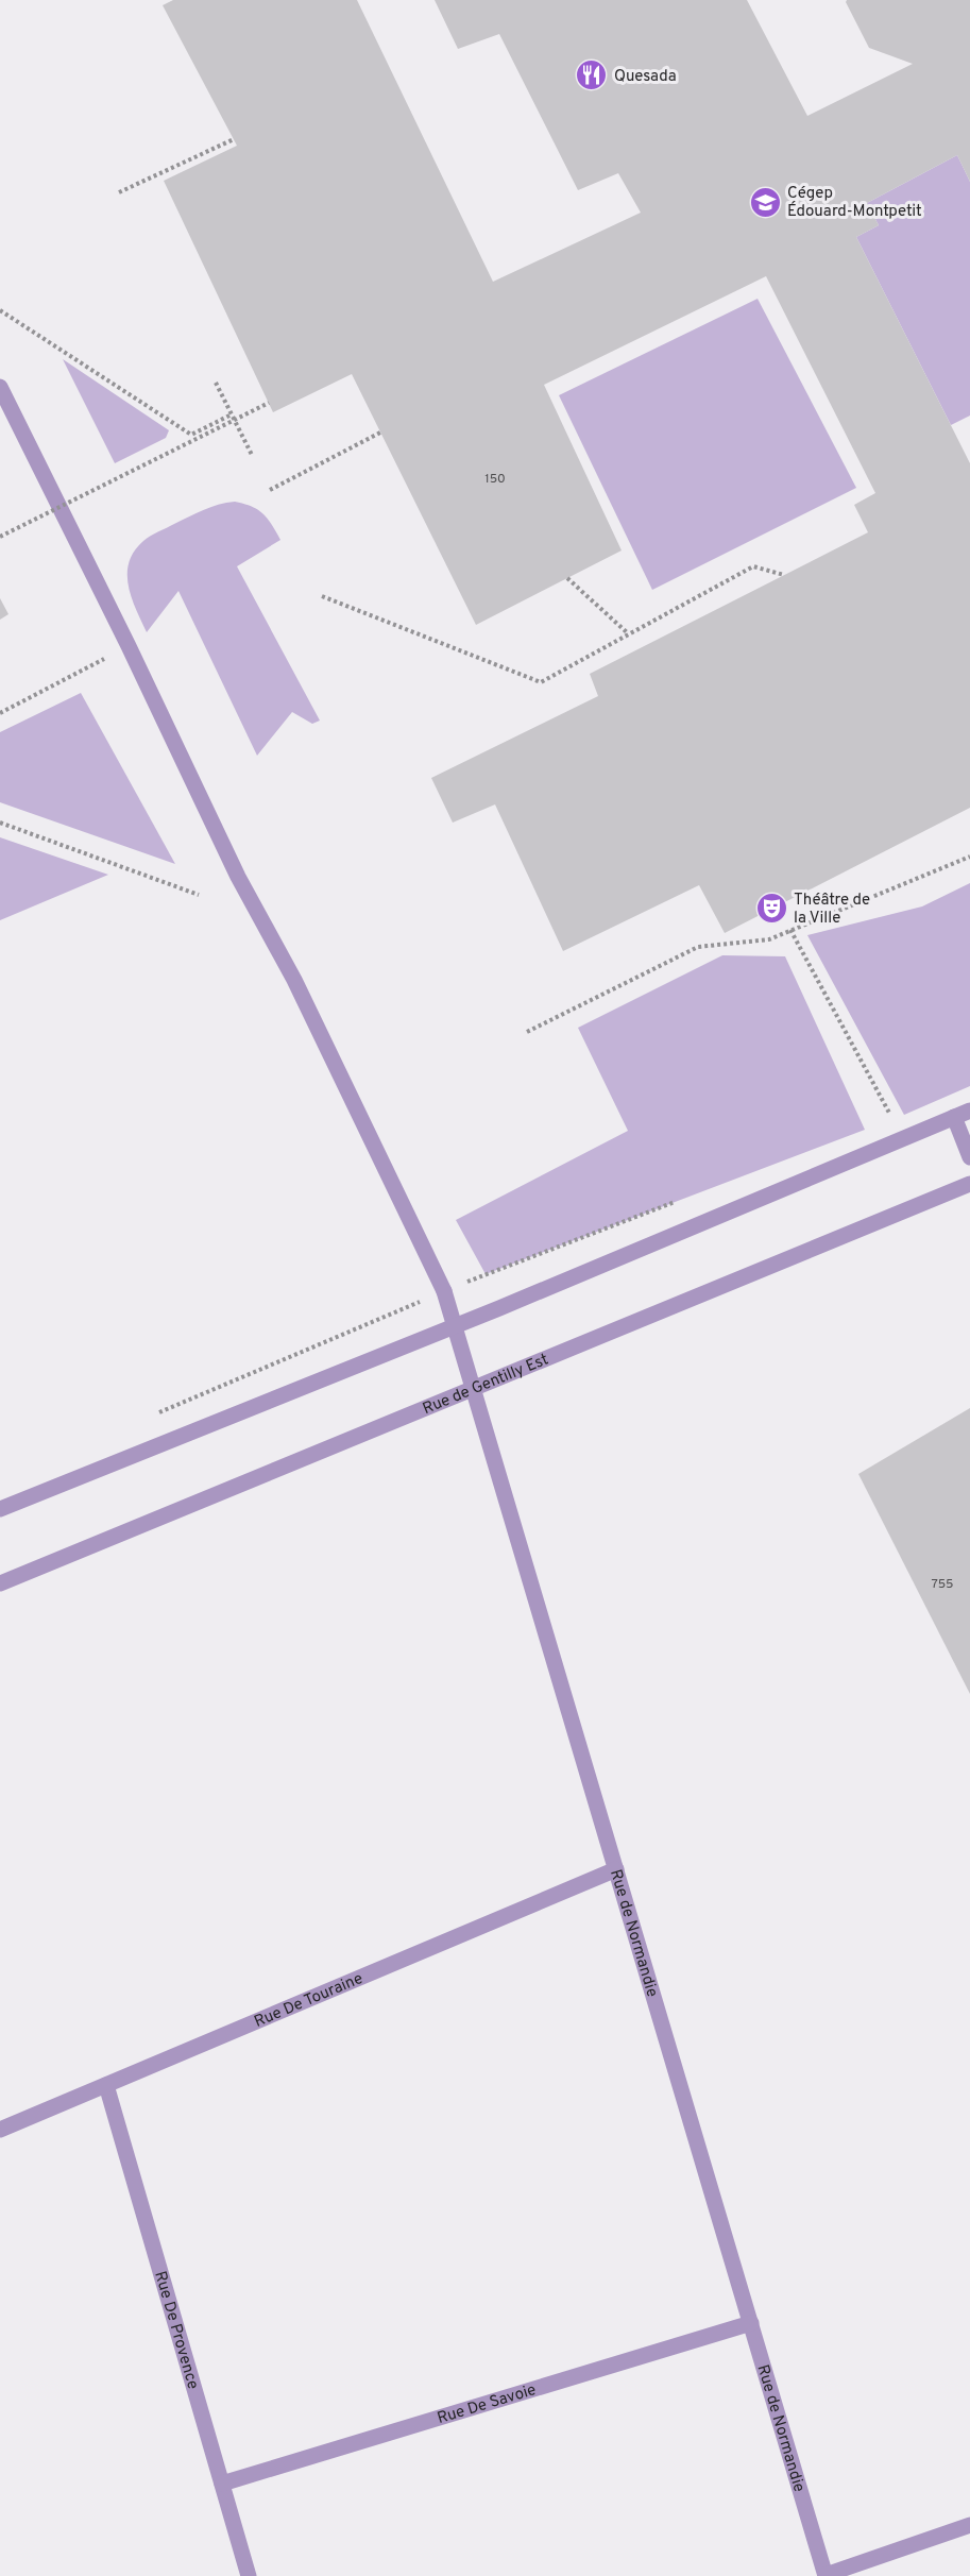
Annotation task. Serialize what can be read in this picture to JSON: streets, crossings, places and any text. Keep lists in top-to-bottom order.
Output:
{
  "streets": {
    "street": [
      "Rue de Gentilly Est",
      "Rue de Normandie",
      "Rue De Touraine",
      "Rue De Provence",
      "Rue De Savoie"
    ]
  },
  "crossings": [
    ["Rue de Gentilly Est", "Rue de Normandie"],
    ["Rue de Normandie", "Rue De Touraine"],
    ["Rue de Normandie", "Rue De Savoie"],
    ["Rue De Touraine", "Rue De Provence"],
    ["Rue De Provence", "Rue De Savoie"]
  ],
  "places": {
    "restaurant": ["Quesada"],
    "school or university": ["Cégep Édouard-Montpetit"],
    "theatre": ["Théâtre de la Ville"]
  },
  "house_numbers": ["150", "755"]
}
